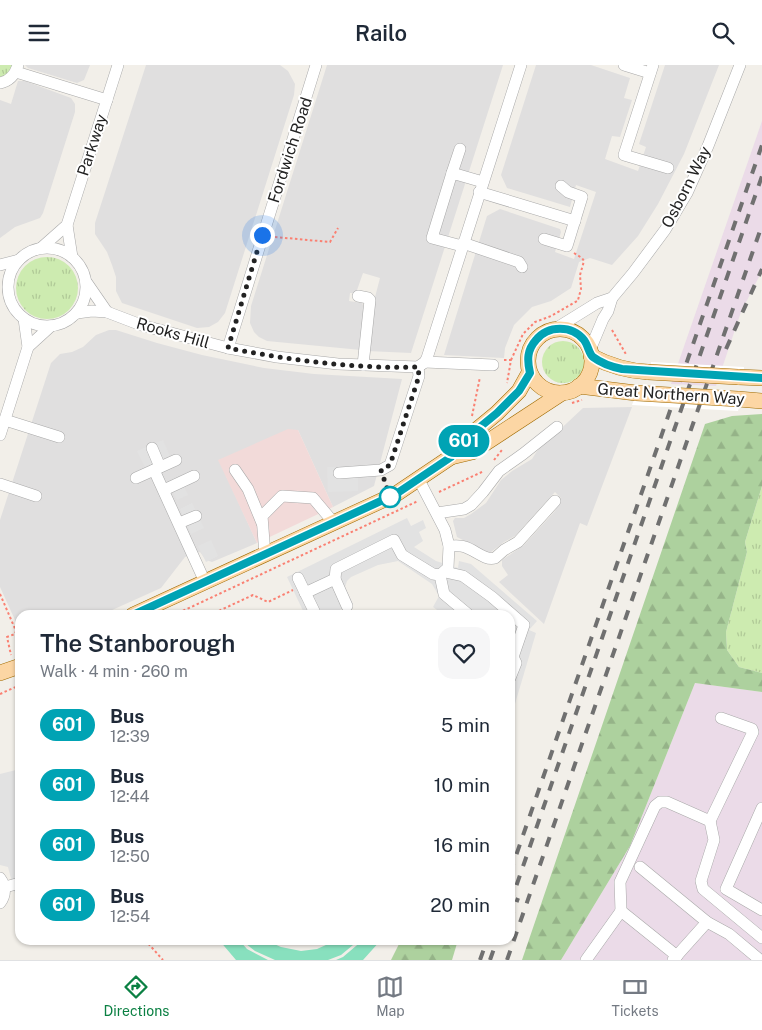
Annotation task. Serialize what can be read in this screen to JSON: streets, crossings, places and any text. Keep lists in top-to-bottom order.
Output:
{
  "streets": {
    "main road": ["Great Northern Way"],
    "street": [
      "Parkway",
      "Fordwich Road",
      "Osborn Way",
      "Rooks Hill"
    ]
  },
  "crossings": [
    ["Parkway", "Rooks Hill"],
    ["Fordwich Road", "Rooks Hill"]
  ],
  "lines": ["bus line 601"],
  "page": {
    "header": "Railo",
    "on_map": "601",
    "heading": ["The Stanborough", "Walk · 4 min · 260 m"],
    "list": [
      {
        "mark": "601",
        "name": "Bus",
        "note": "12:39",
        "value": "5 min"
      },
      {
        "mark": "601",
        "name": "Bus",
        "note": "12:44",
        "value": "10 min"
      },
      {
        "mark": "601",
        "name": "Bus",
        "note": "12:50",
        "value": "16 min"
      },
      {
        "mark": "601",
        "name": "Bus",
        "note": "12:54",
        "value": "20 min"
      }
    ],
    "tabs": ["Directions", "Map", "Tickets"]
  }
}
